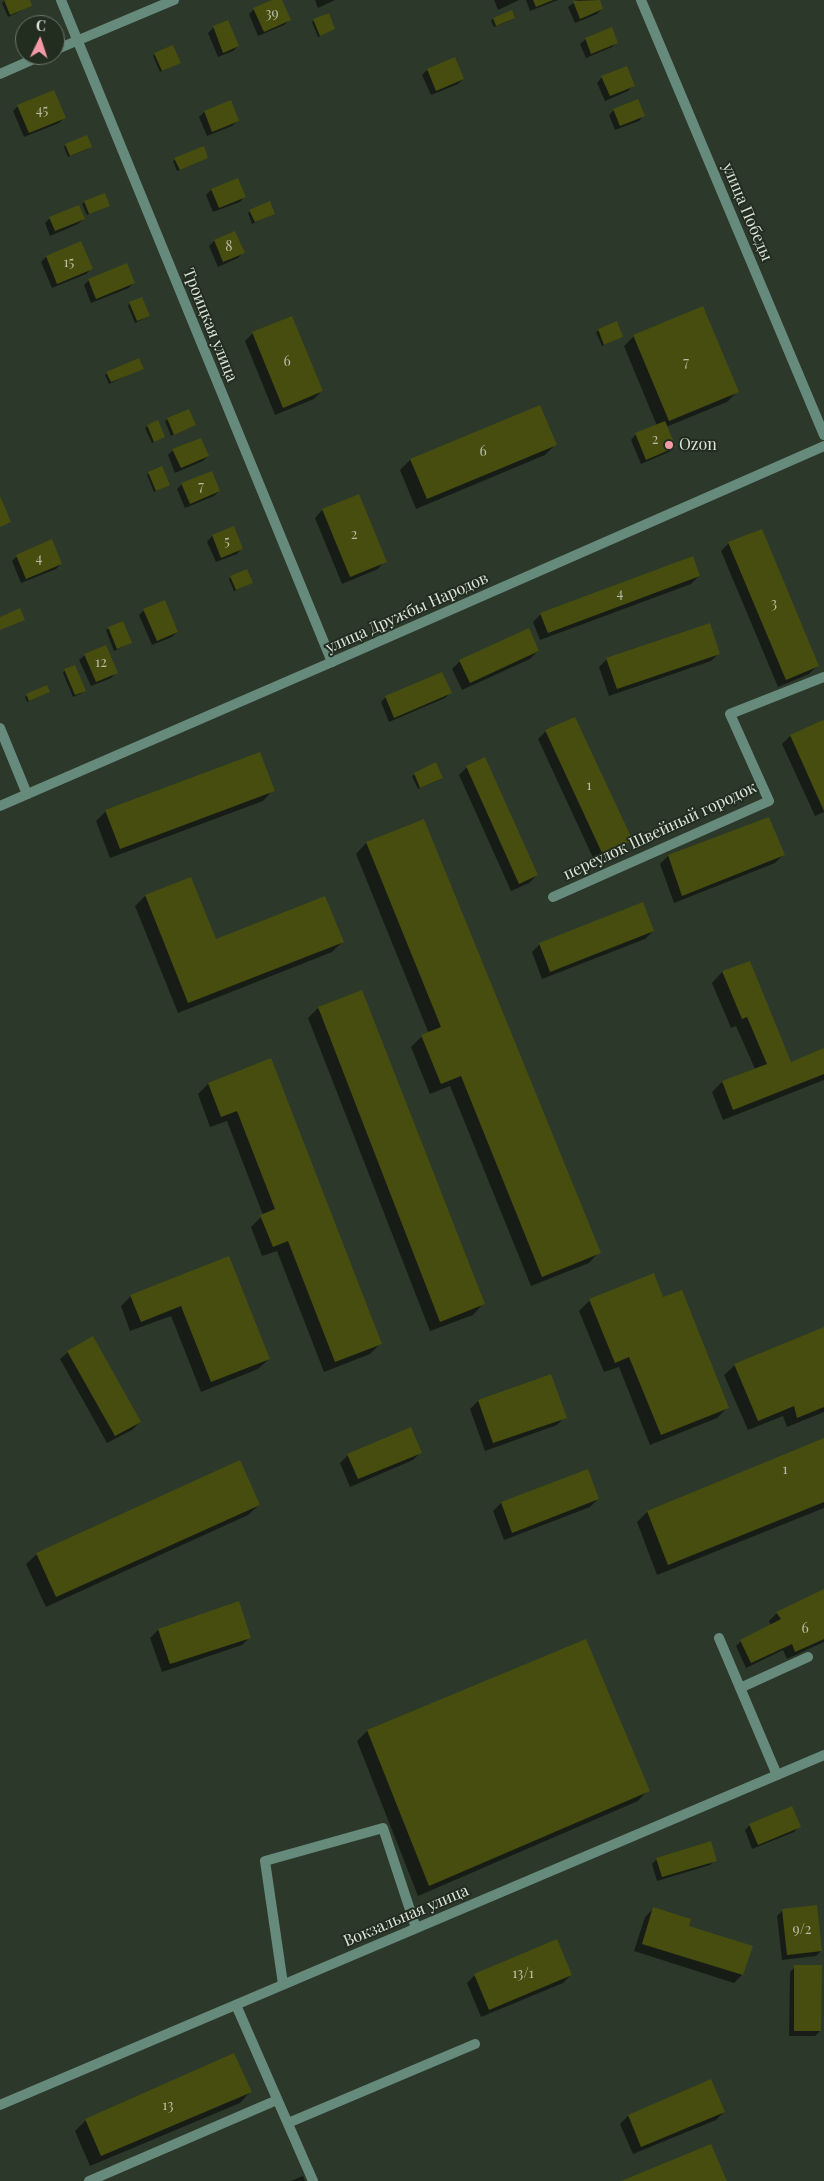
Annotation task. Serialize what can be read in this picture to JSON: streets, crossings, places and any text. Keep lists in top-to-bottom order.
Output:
{
  "streets": {
    "street": [
      "улица Победы",
      "Троицкая улица",
      "улица Дружбы Народов",
      "переулок Швейный городок",
      "Вокзальная улица"
    ]
  },
  "crossings": [
    ["Троицкая улица", "улица Дружбы Народов"]
  ],
  "places": ["Ozon"],
  "house_numbers": [
    "39",
    "45",
    "8",
    "15",
    "6",
    "7",
    "2",
    "6",
    "7",
    "2",
    "5",
    "4",
    "4",
    "3",
    "12",
    "1",
    "1",
    "6",
    "9/2",
    "13/1",
    "13"
  ],
  "north": "top"
}
